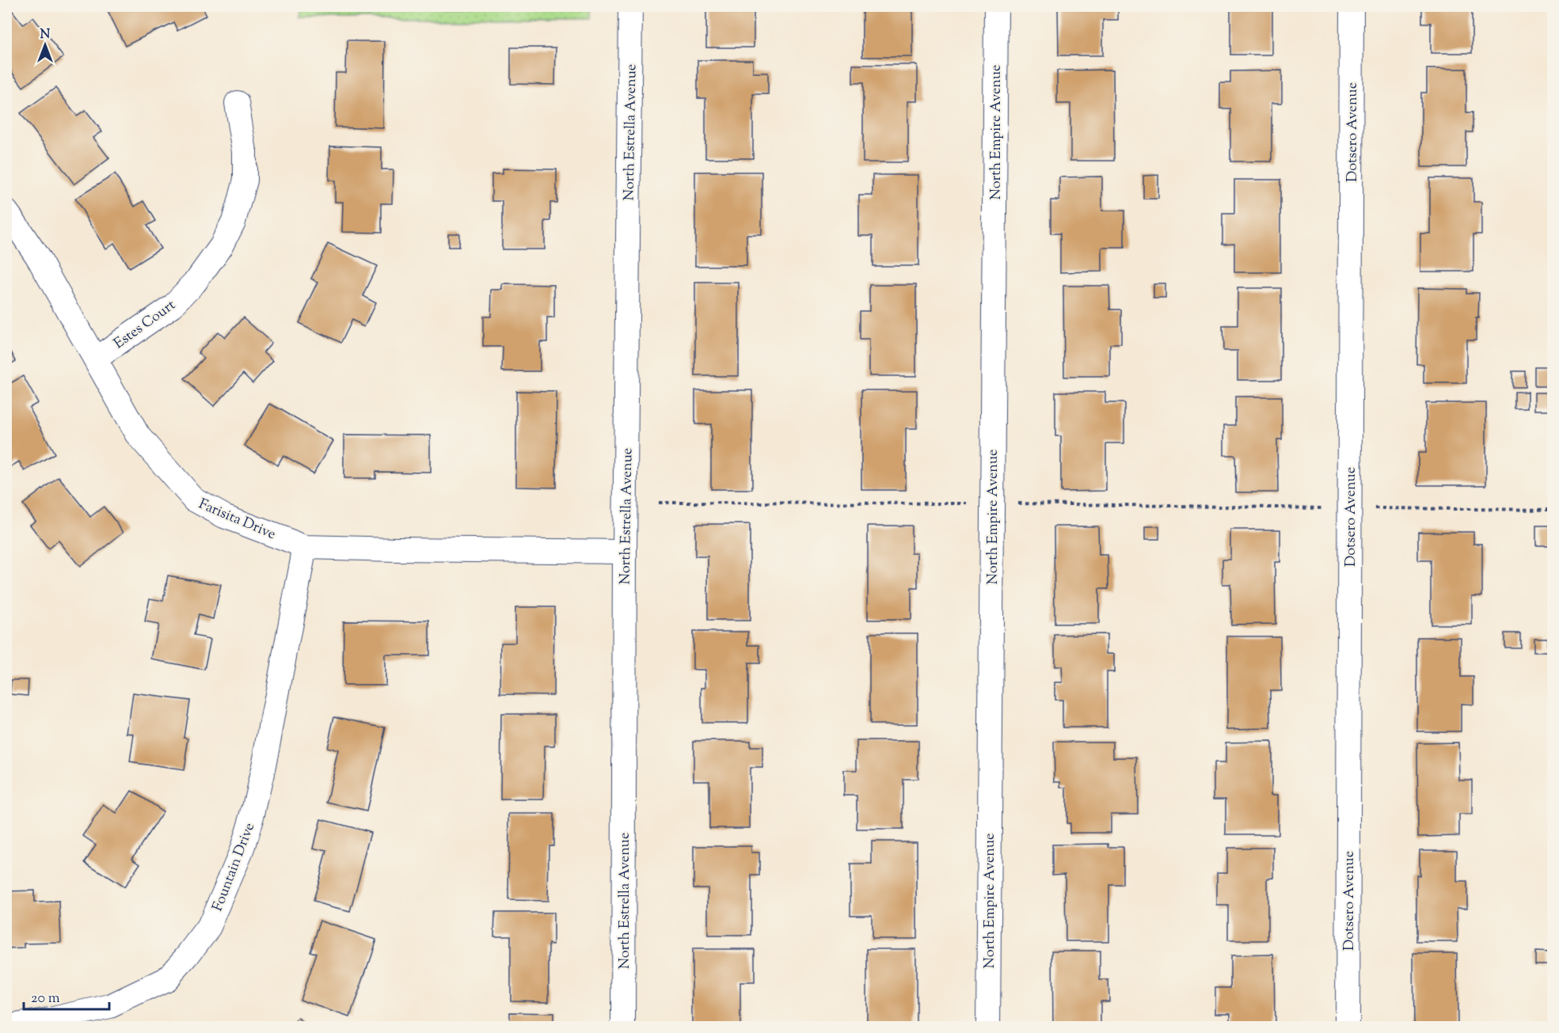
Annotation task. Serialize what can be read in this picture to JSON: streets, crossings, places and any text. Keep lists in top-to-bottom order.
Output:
{
  "streets": {
    "street": [
      "North Estrella Avenue",
      "North Empire Avenue",
      "Dotsero Avenue",
      "Estes Court",
      "Farisita Drive",
      "Fountain Drive"
    ]
  },
  "crossings": [
    ["North Estrella Avenue", "Farisita Drive"],
    ["Estes Court", "Farisita Drive"],
    ["Farisita Drive", "Fountain Drive"]
  ],
  "scale_bar": "20 m",
  "north": "top"
}
